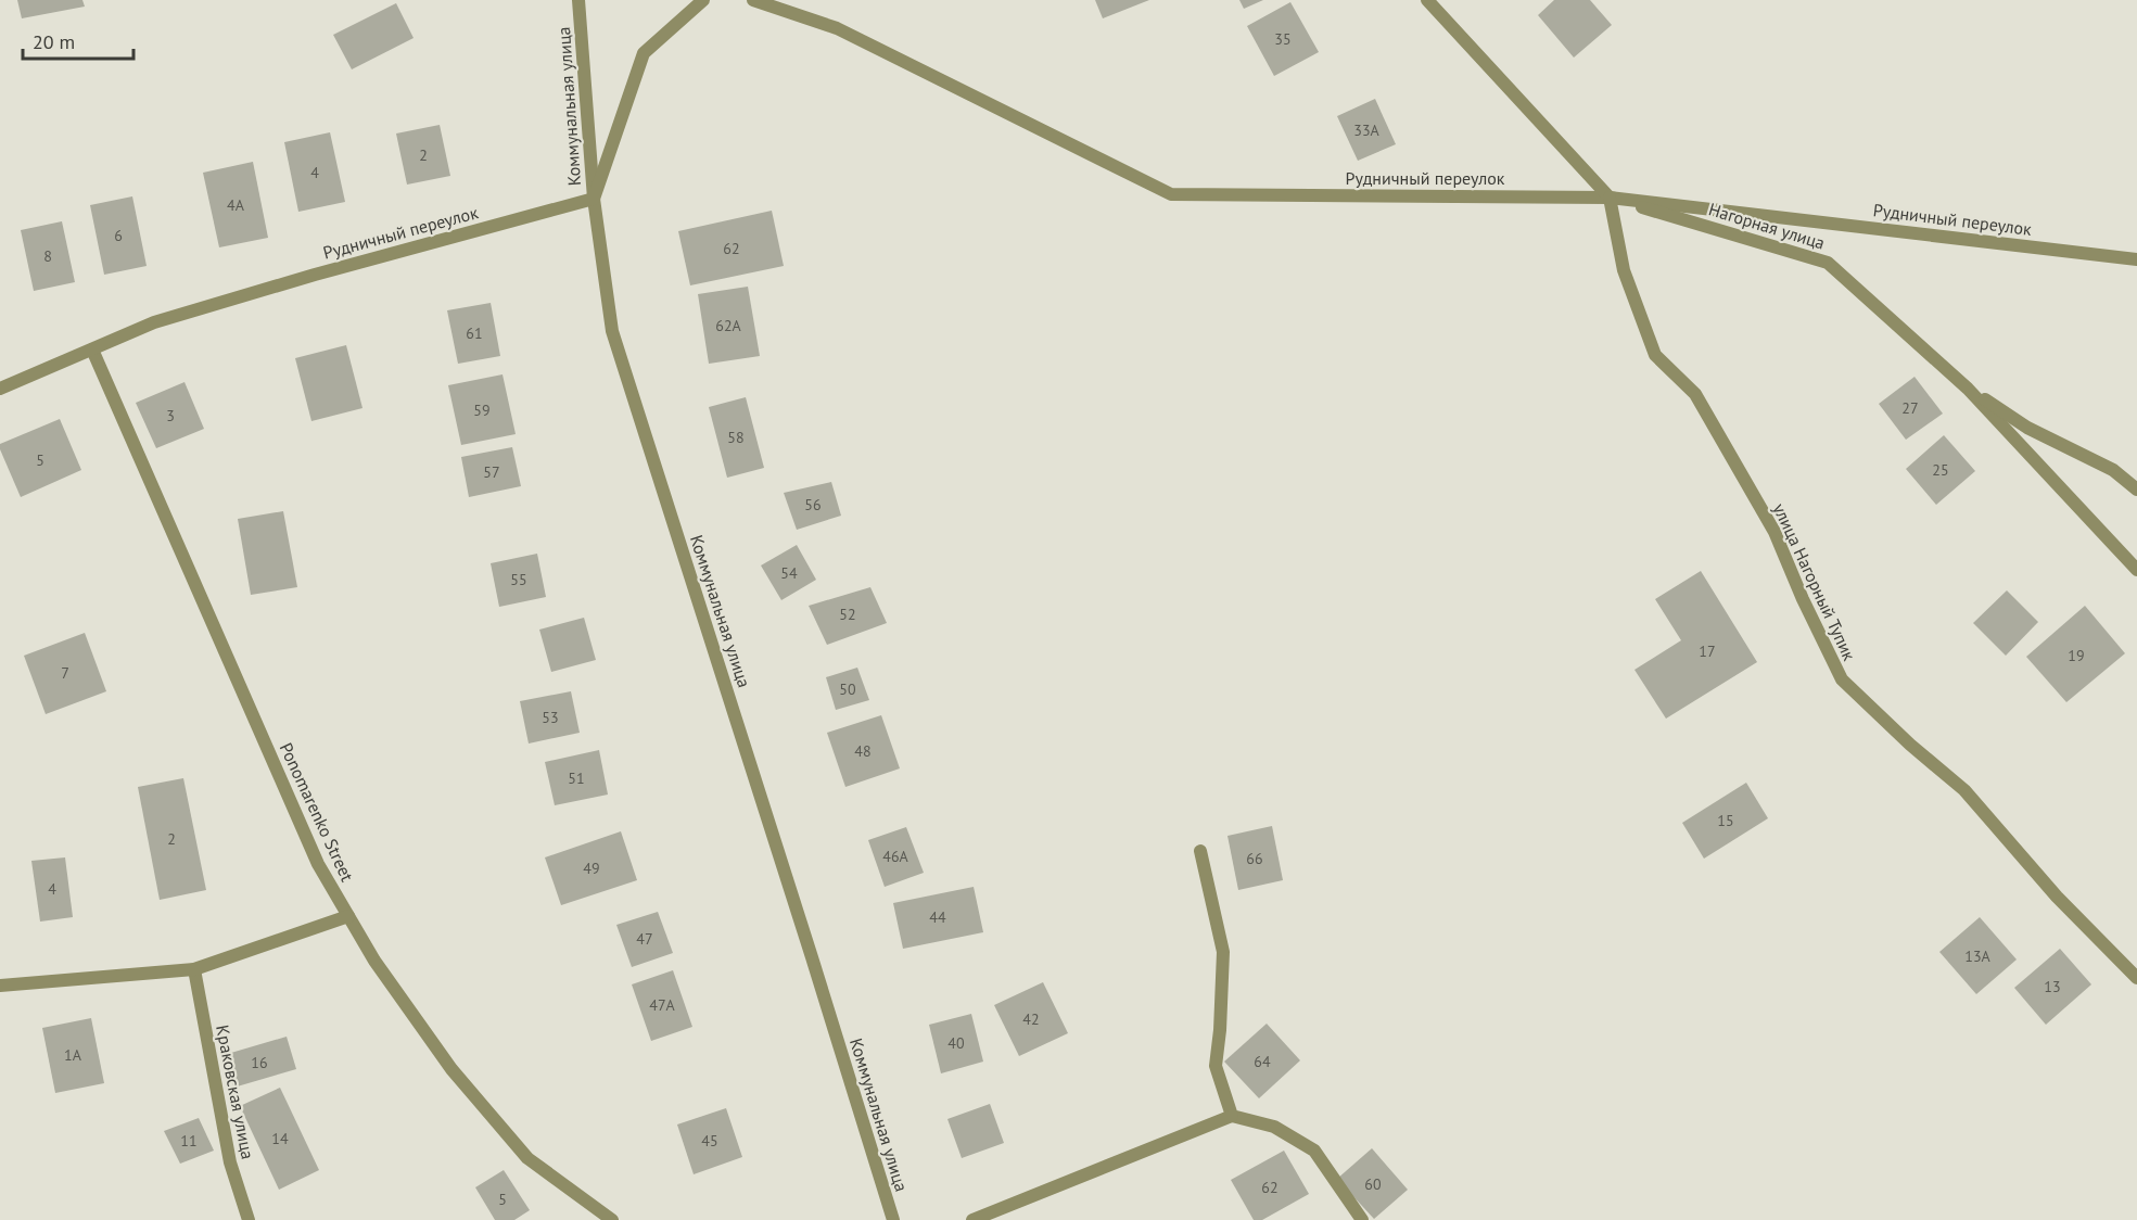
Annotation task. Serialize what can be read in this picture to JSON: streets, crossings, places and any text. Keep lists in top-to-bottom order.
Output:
{
  "streets": {
    "street": [
      "Коммунальная улица",
      "Рудничный переулок",
      "Нагорная улица",
      "улица Нагорный Тупик",
      "Ponomarenko Street",
      "Краковская улица"
    ]
  },
  "crossings": [
    ["Коммунальная улица", "Рудничный переулок"],
    ["Рудничный переулок", "Нагорная улица"],
    ["Рудничный переулок", "улица Нагорный Тупик"],
    ["Рудничный переулок", "Ponomarenko Street"],
    ["Нагорная улица", "улица Нагорный Тупик"]
  ],
  "house_numbers": [
    "35",
    "33А",
    "2",
    "4",
    "4А",
    "6",
    "62",
    "8",
    "62А",
    "61",
    "27",
    "59",
    "3",
    "58",
    "5",
    "25",
    "57",
    "56",
    "54",
    "55",
    "52",
    "17",
    "19",
    "7",
    "50",
    "53",
    "48",
    "51",
    "15",
    "2",
    "46А",
    "66",
    "49",
    "4",
    "44",
    "47",
    "13А",
    "13",
    "47А",
    "42",
    "40",
    "1А",
    "64",
    "16",
    "14",
    "11",
    "45",
    "60",
    "62",
    "5"
  ],
  "scale_bar": "20 m"
}
